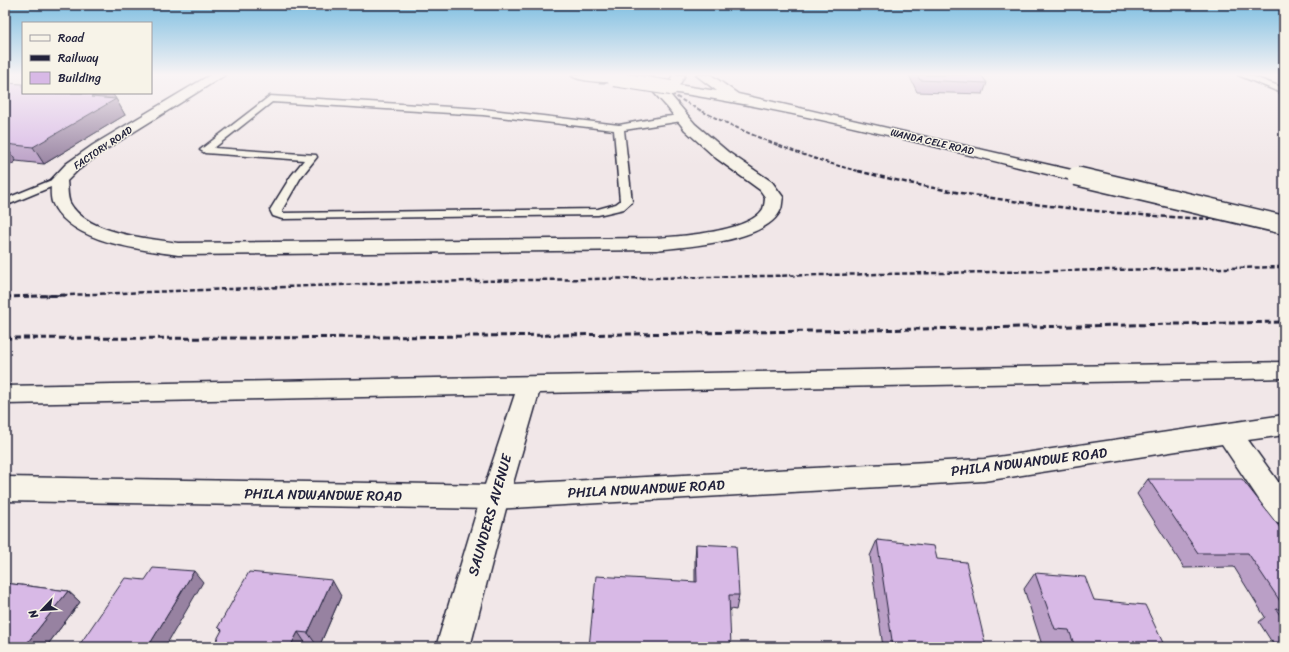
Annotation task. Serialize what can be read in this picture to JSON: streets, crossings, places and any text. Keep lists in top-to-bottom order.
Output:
{
  "streets": {
    "street": [
      "WANDA CELE ROAD",
      "FACTORY ROAD",
      "PHILA NDWANDWE ROAD",
      "SAUNDERS AVENUE"
    ]
  },
  "crossings": [
    ["PHILA NDWANDWE ROAD", "SAUNDERS AVENUE"]
  ],
  "legend": ["Road", "Railway", "Building"],
  "north": "bottom left"
}
